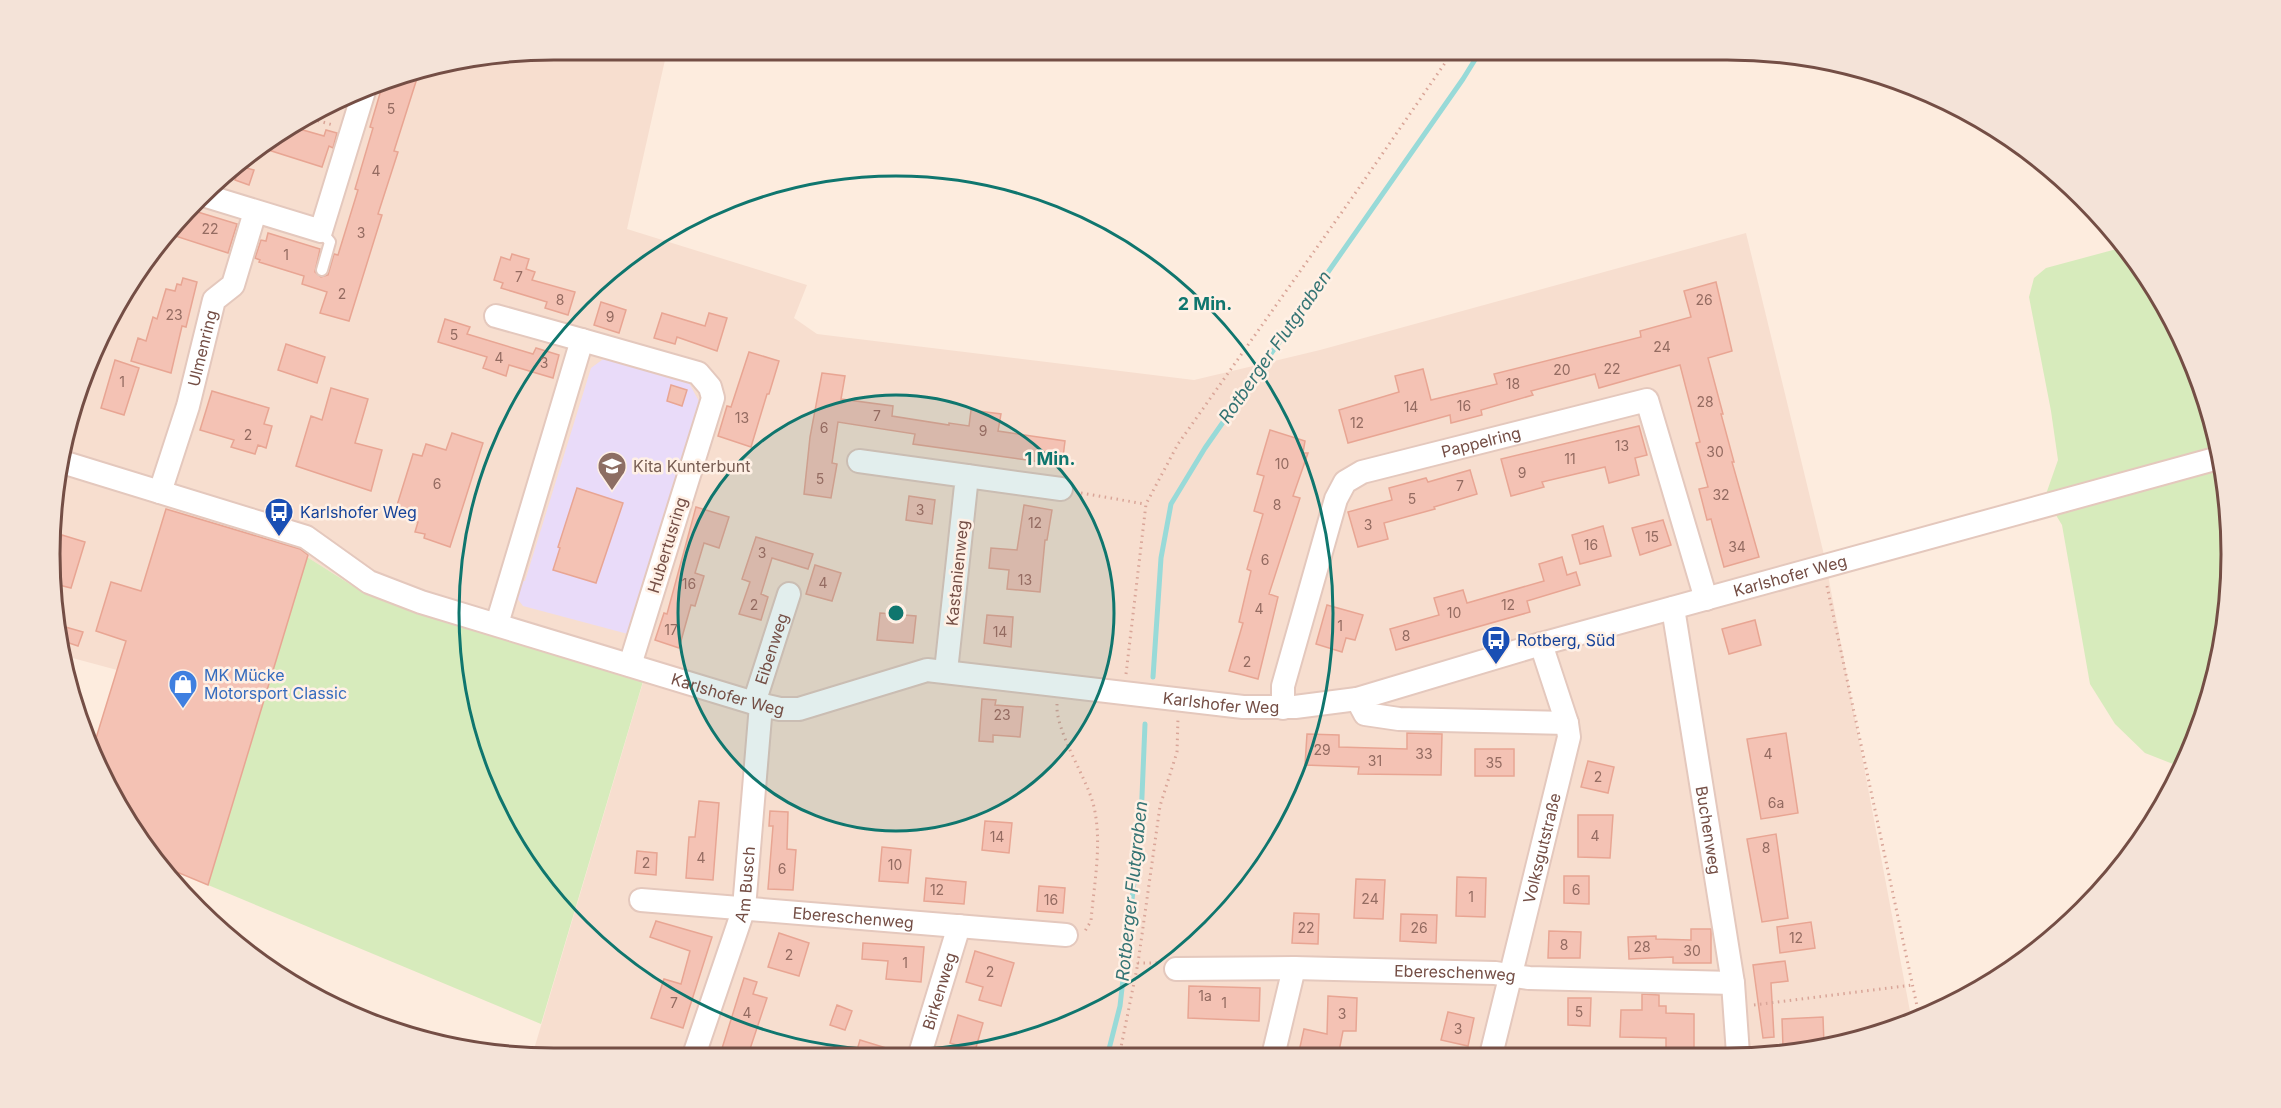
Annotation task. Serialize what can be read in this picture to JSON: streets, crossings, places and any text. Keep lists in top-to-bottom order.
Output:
{
  "streets": {
    "street": [
      "Ulmenring",
      "Pappelring",
      "Hubertusring",
      "Kastanienweg",
      "Karlshofer Weg",
      "Eibenweg",
      "Buchenweg",
      "Volksgutstraße",
      "Am Busch",
      "Ebereschenweg",
      "Birkenweg"
    ]
  },
  "crossings": [
    ["Ulmenring", "Karlshofer Weg"],
    ["Pappelring", "Karlshofer Weg"],
    ["Hubertusring", "Karlshofer Weg"],
    ["Kastanienweg", "Karlshofer Weg"],
    ["Karlshofer Weg", "Eibenweg"],
    ["Karlshofer Weg", "Buchenweg"],
    ["Karlshofer Weg", "Volksgutstraße"],
    ["Karlshofer Weg", "Am Busch"],
    ["Eibenweg", "Am Busch"],
    ["Buchenweg", "Ebereschenweg"],
    ["Volksgutstraße", "Ebereschenweg"],
    ["Am Busch", "Ebereschenweg"],
    ["Ebereschenweg", "Birkenweg"]
  ],
  "water": ["Rotberger Flutgraben"],
  "places": {
    "school or university": ["Kita Kunterbunt"],
    "bus stop": ["Karlshofer Weg", "Rotberg, Süd"],
    "shop": ["MK Mücke Motorsport Classic"]
  },
  "house_numbers": [
    "5",
    "4",
    "22",
    "3",
    "1",
    "7",
    "2",
    "8",
    "26",
    "23",
    "9",
    "5",
    "24",
    "4",
    "3",
    "22",
    "20",
    "1",
    "18",
    "28",
    "16",
    "14",
    "7",
    "13",
    "12",
    "6",
    "9",
    "2",
    "13",
    "30",
    "11",
    "10",
    "9",
    "5",
    "6",
    "7",
    "32",
    "5",
    "8",
    "3",
    "12",
    "3",
    "15",
    "16",
    "34",
    "3",
    "6",
    "13",
    "4",
    "16",
    "2",
    "12",
    "4",
    "10",
    "1",
    "17",
    "14",
    "8",
    "2",
    "23",
    "29",
    "33",
    "4",
    "31",
    "35",
    "2",
    "6a",
    "4",
    "14",
    "8",
    "4",
    "2",
    "10",
    "6",
    "12",
    "6",
    "1",
    "24",
    "16",
    "22",
    "26",
    "12",
    "8",
    "28",
    "30",
    "2",
    "1",
    "2",
    "1a",
    "7",
    "1",
    "5",
    "4",
    "3",
    "3"
  ],
  "rings": ["2 Min.", "1 Min."]
}
